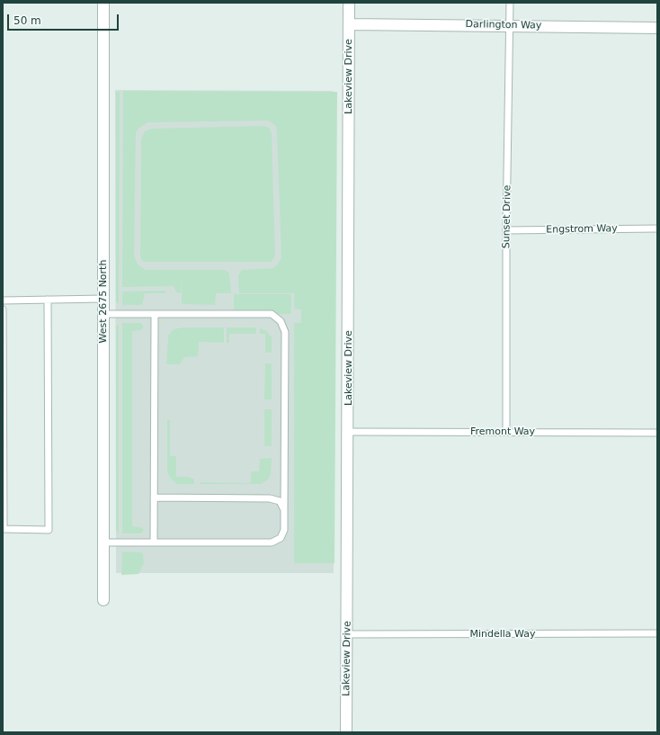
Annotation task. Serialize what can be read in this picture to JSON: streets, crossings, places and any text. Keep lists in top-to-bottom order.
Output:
{
  "streets": {
    "street": ["Darlington Way", "Lakeview Drive", "West 2675 North"],
    "lane": [
      "Sunset Drive",
      "Engstrom Way",
      "Fremont Way",
      "Mindella Way"
    ]
  },
  "crossings": [
    ["Darlington Way", "Lakeview Drive"],
    ["Darlington Way", "Sunset Drive"],
    ["Lakeview Drive", "Fremont Way"],
    ["Lakeview Drive", "Mindella Way"],
    ["Sunset Drive", "Engstrom Way"],
    ["Sunset Drive", "Fremont Way"]
  ],
  "scale_bar": "50 m"
}
